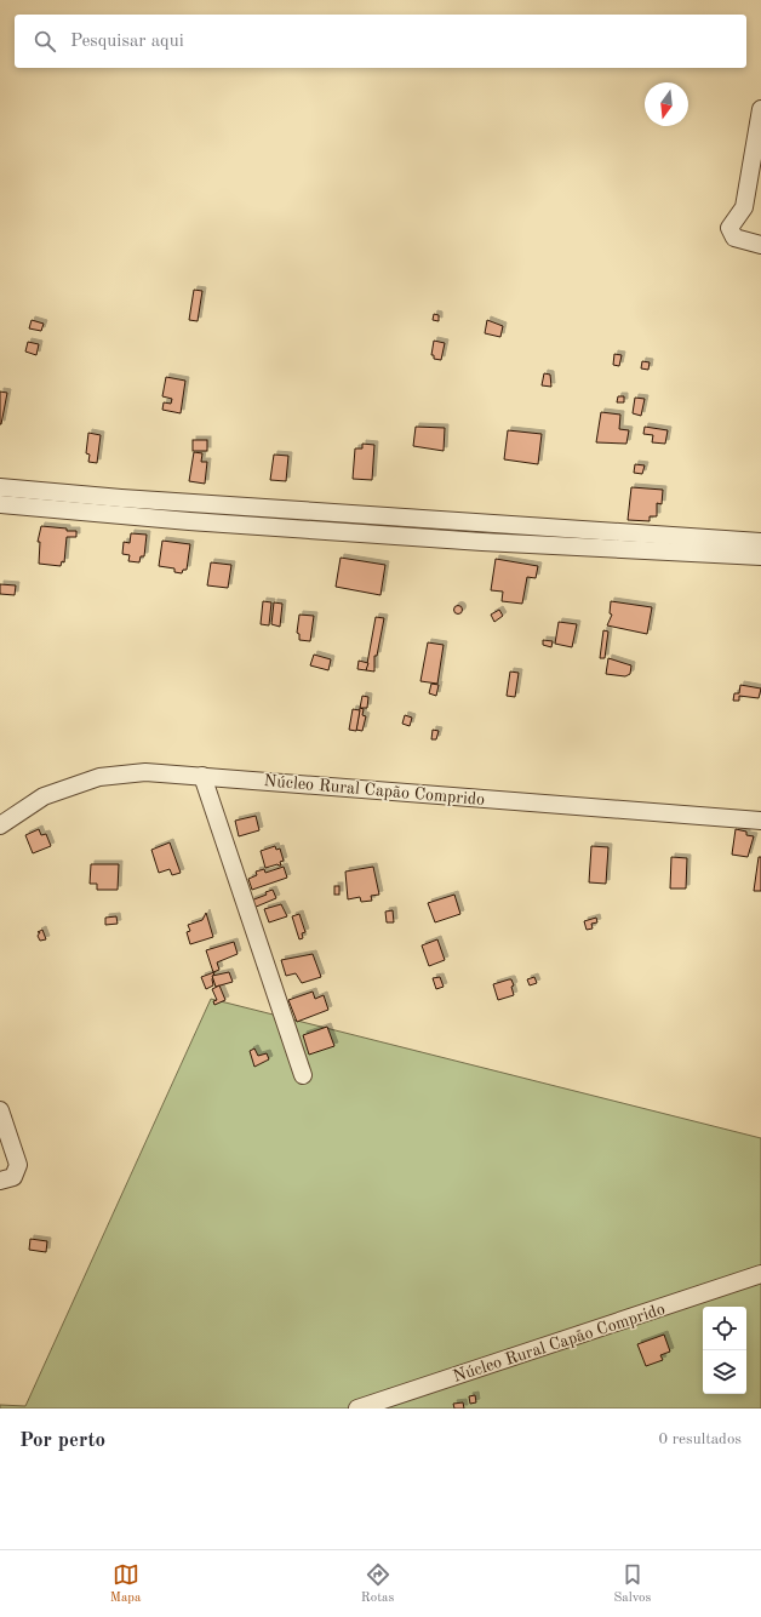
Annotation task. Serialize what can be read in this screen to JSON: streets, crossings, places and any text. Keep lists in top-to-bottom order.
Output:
{
  "streets": {
    "street": ["Núcleo Rural Capão Comprido"]
  },
  "north": "bottom",
  "page": {
    "search": "Pesquisar aqui",
    "heading": ["Por perto", "0 resultados"],
    "nav": ["Mapa", "Rotas", "Salvos"]
  }
}
